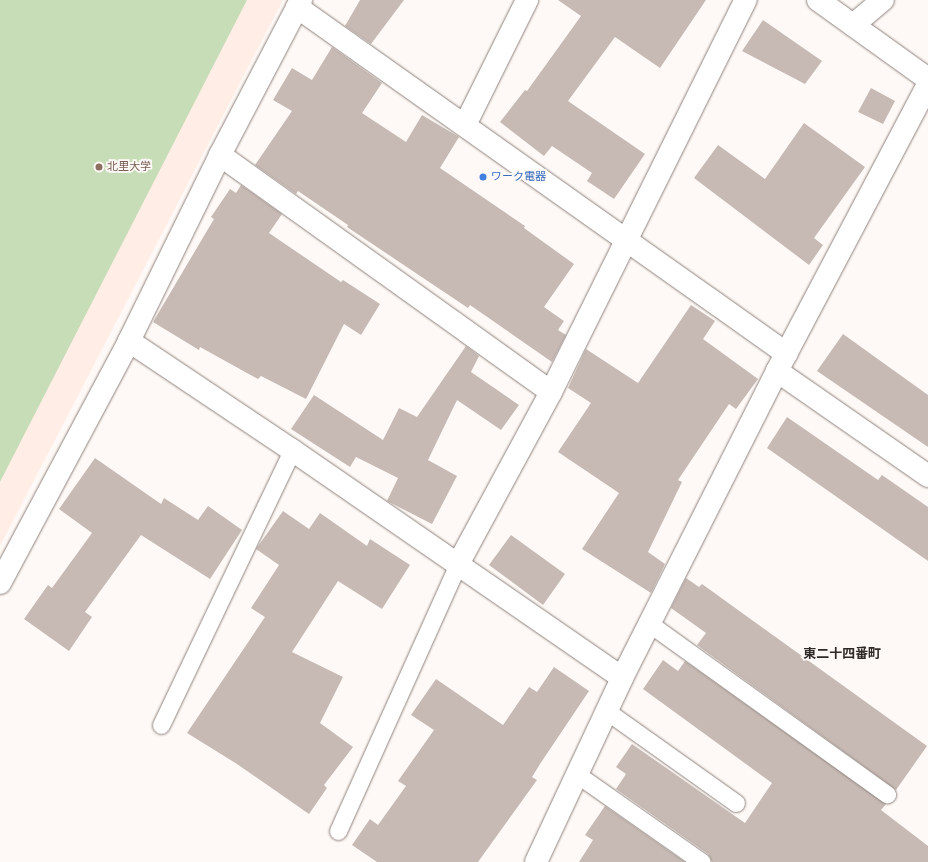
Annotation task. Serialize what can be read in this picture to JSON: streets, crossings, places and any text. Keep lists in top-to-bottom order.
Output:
{
  "districts": ["東二十四番町"],
  "places": ["北里大学", "ワーク電器"]
}
